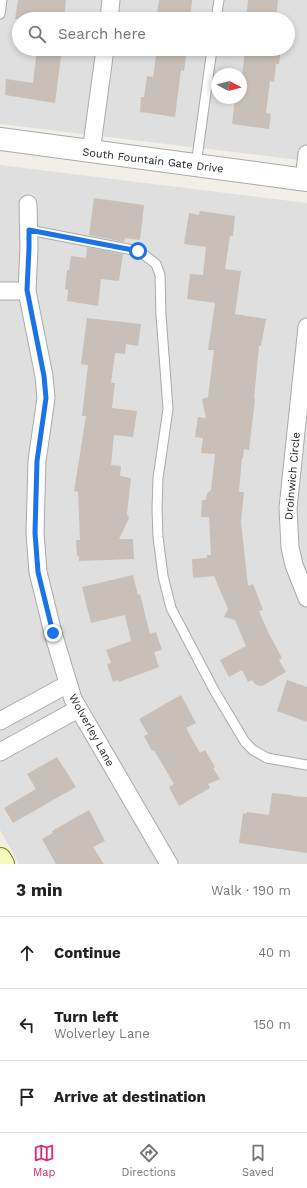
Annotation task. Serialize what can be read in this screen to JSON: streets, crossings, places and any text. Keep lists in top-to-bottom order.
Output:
{
  "streets": {
    "street": ["South Fountain Gate Drive", "Droinwich Circle", "Wolverley Lane"]
  },
  "north": "right",
  "page": {
    "search": "Search here",
    "heading": ["3 min", "Walk · 190 m"],
    "list": [
      ["Continue", "40 m"],
      ["Turn left", "Wolverley Lane", "150 m"],
      "Arrive at destination"
    ],
    "nav": ["Map", "Directions", "Saved"]
  }
}
